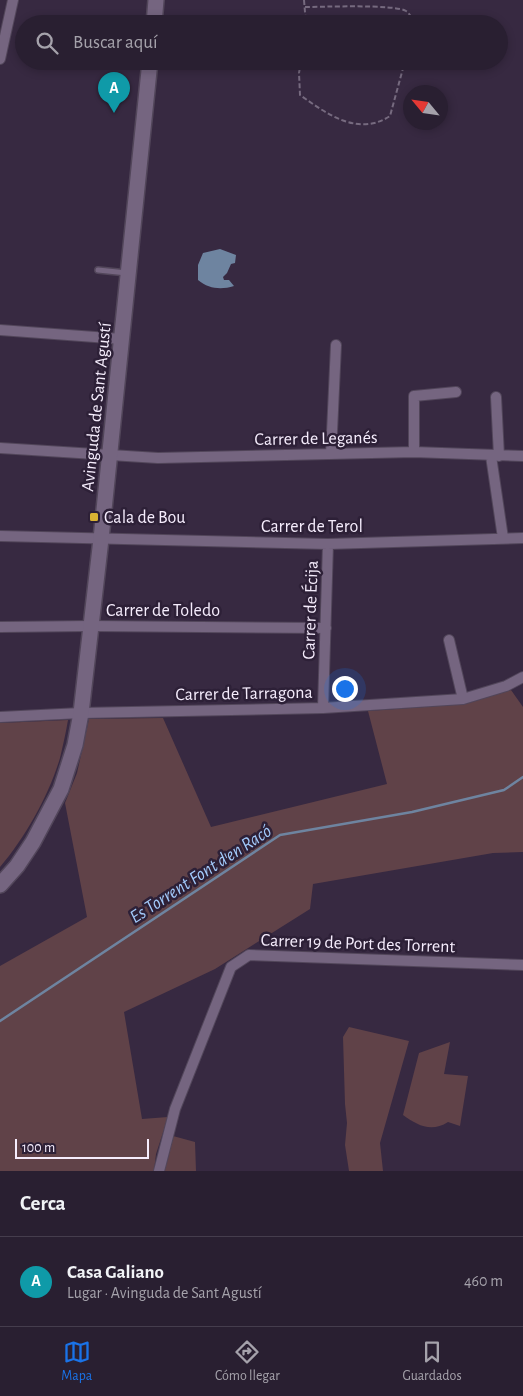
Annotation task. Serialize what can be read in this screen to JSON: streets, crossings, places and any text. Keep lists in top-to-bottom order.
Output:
{
  "streets": {
    "street": [
      "Avinguda de Sant Agustí",
      "Carrer de Leganés",
      "Carrer de Terol",
      "Carrer de Toledo",
      "Carrer de Écija",
      "Carrer de Tarragona",
      "Carrer 19 de Port des Torrent"
    ]
  },
  "crossings": [
    ["Avinguda de Sant Agustí", "Carrer de Leganés"],
    ["Avinguda de Sant Agustí", "Carrer de Terol"],
    ["Avinguda de Sant Agustí", "Carrer de Toledo"],
    ["Avinguda de Sant Agustí", "Carrer de Tarragona"],
    ["Carrer de Terol", "Carrer de Écija"],
    ["Carrer de Toledo", "Carrer de Écija"],
    ["Carrer de Écija", "Carrer de Tarragona"]
  ],
  "water": ["Es Torrent Font d'en Racó"],
  "places": {
    "transit": ["Cala de Bou"]
  },
  "scale_bar": "100 m",
  "north": "top left",
  "page": {
    "search": "Buscar aquí",
    "pins": "A",
    "scale": "100 m",
    "heading": "Cerca",
    "list": [
      {
        "mark": "A",
        "name": "Casa Galiano",
        "note": "Lugar · Avinguda de Sant Agustí",
        "value": "460 m"
      }
    ],
    "nav": ["Mapa", "Cómo llegar", "Guardados"]
  }
}
